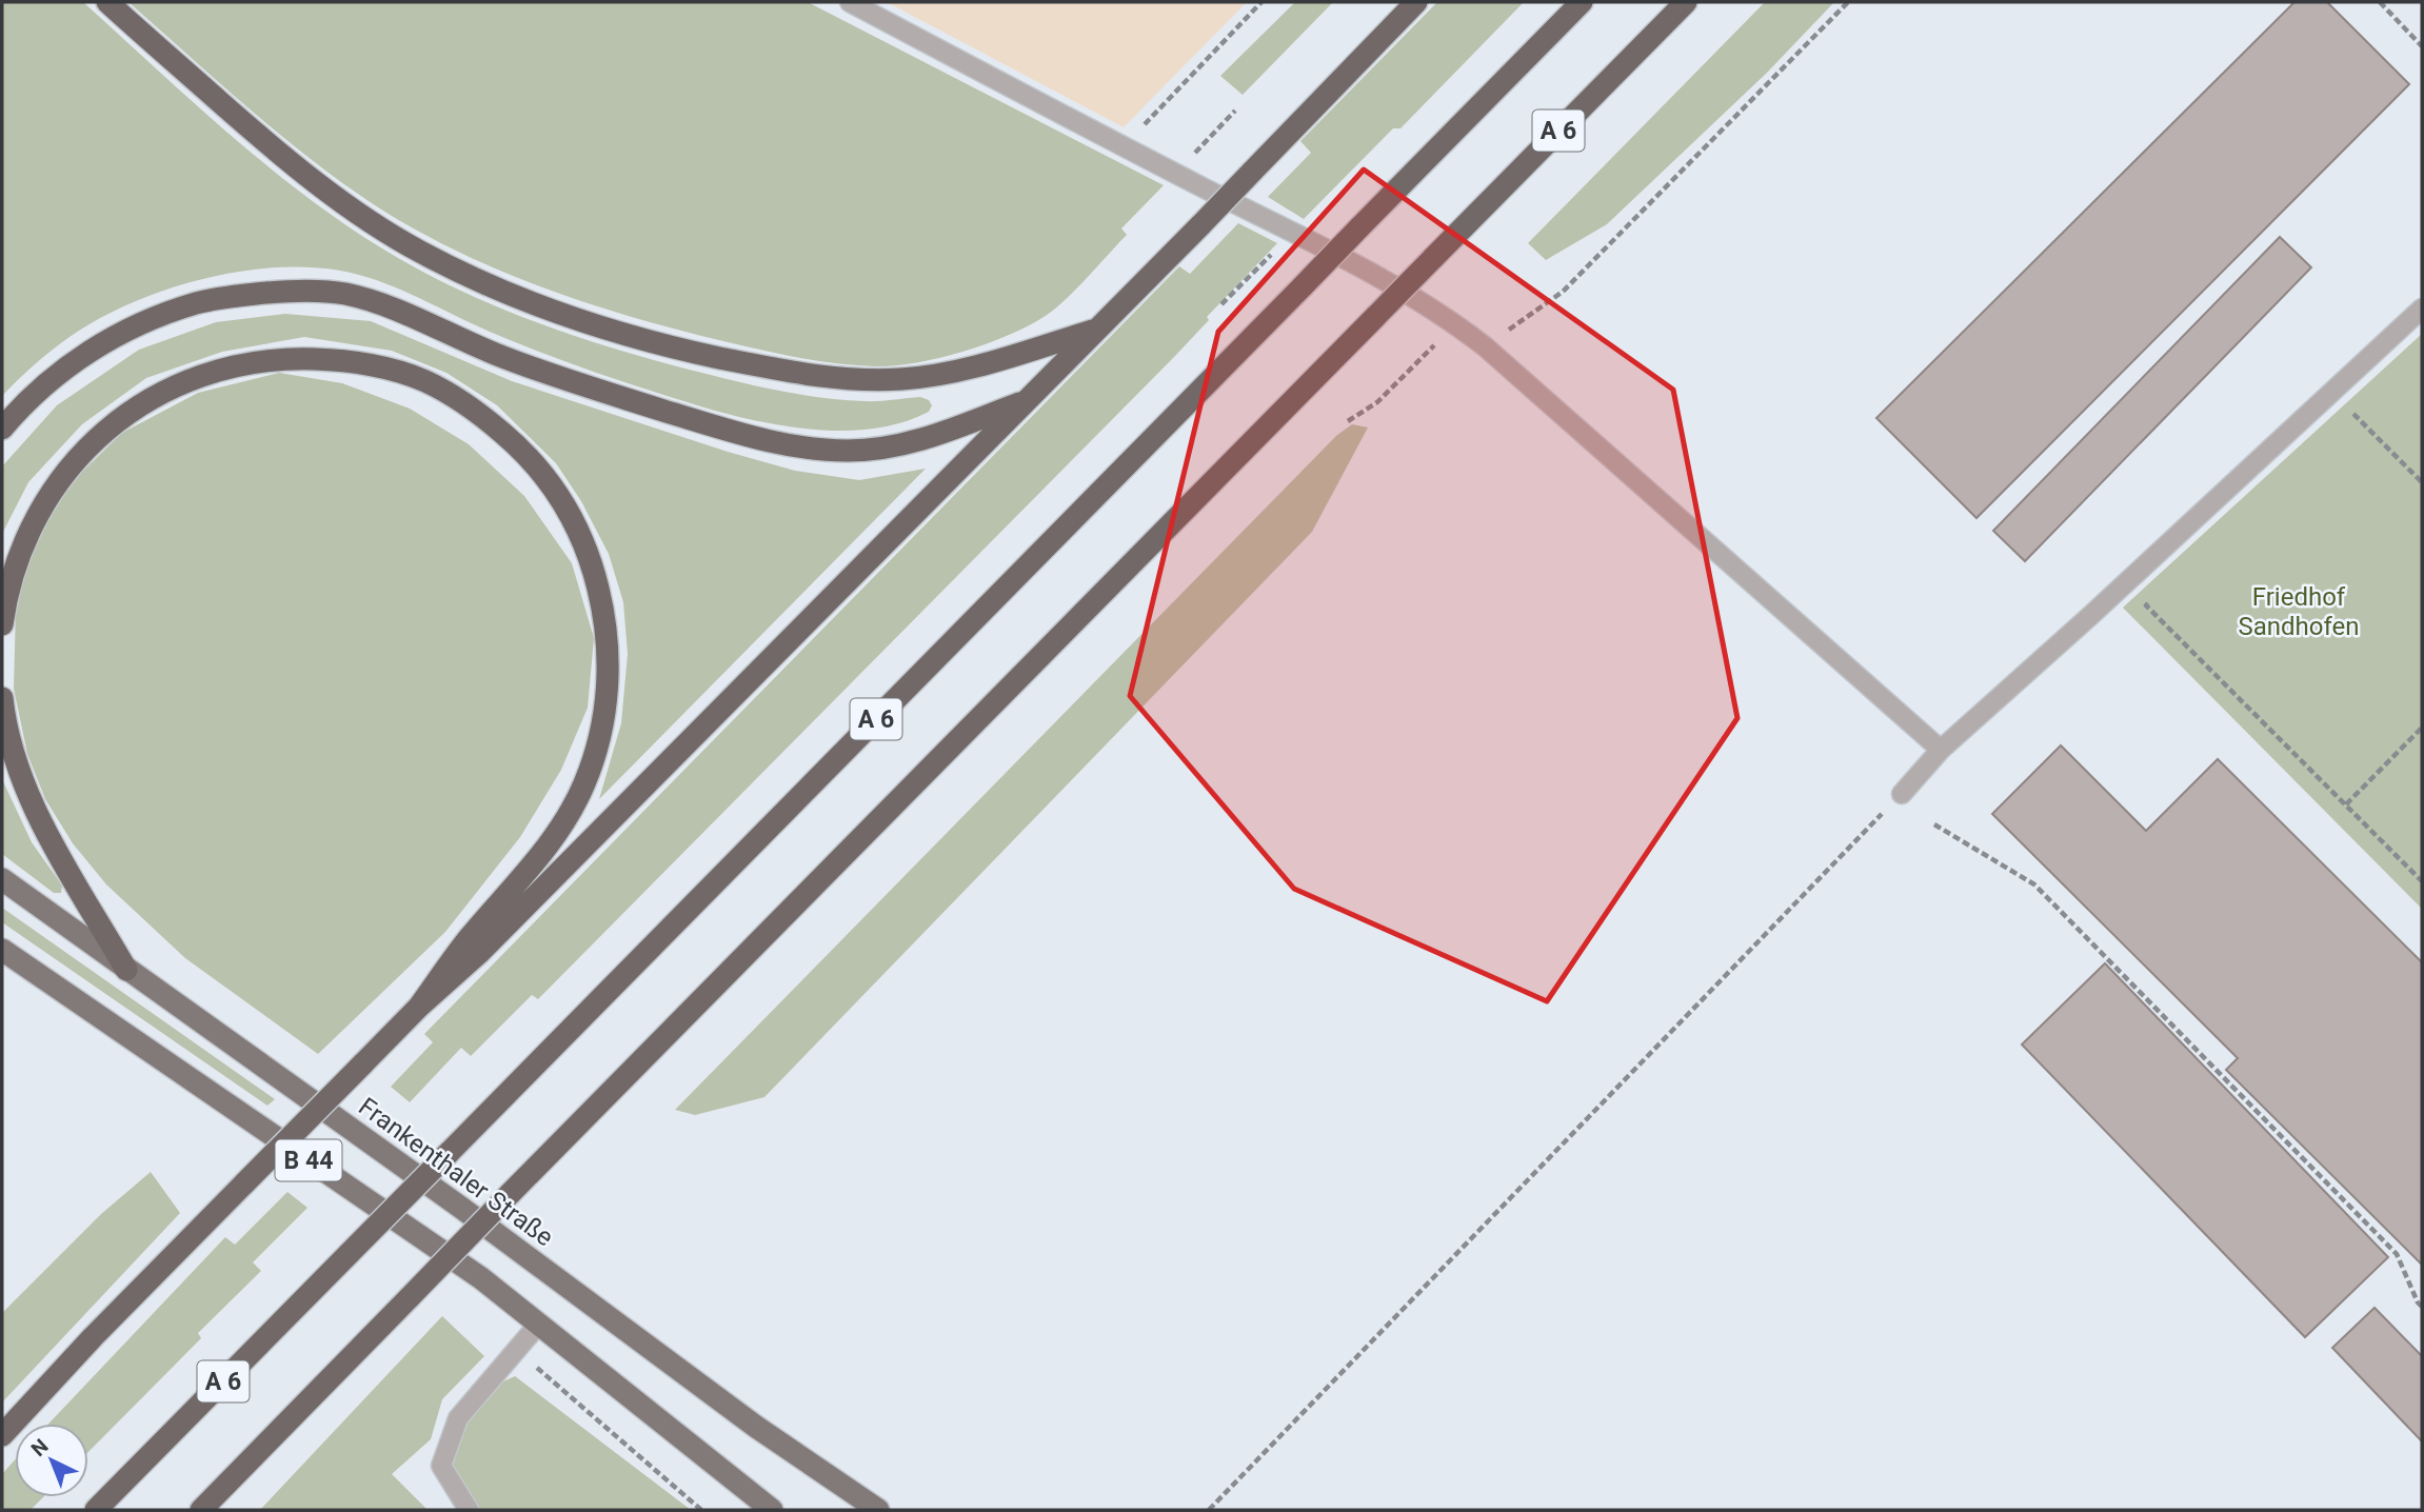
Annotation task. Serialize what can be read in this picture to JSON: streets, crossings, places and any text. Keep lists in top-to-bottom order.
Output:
{
  "streets": {
    "highway": ["A 6"],
    "main road": ["B 44", "Frankenthaler Straße"]
  },
  "parks": ["Friedhof Sandhofen"],
  "north": "top left"
}
